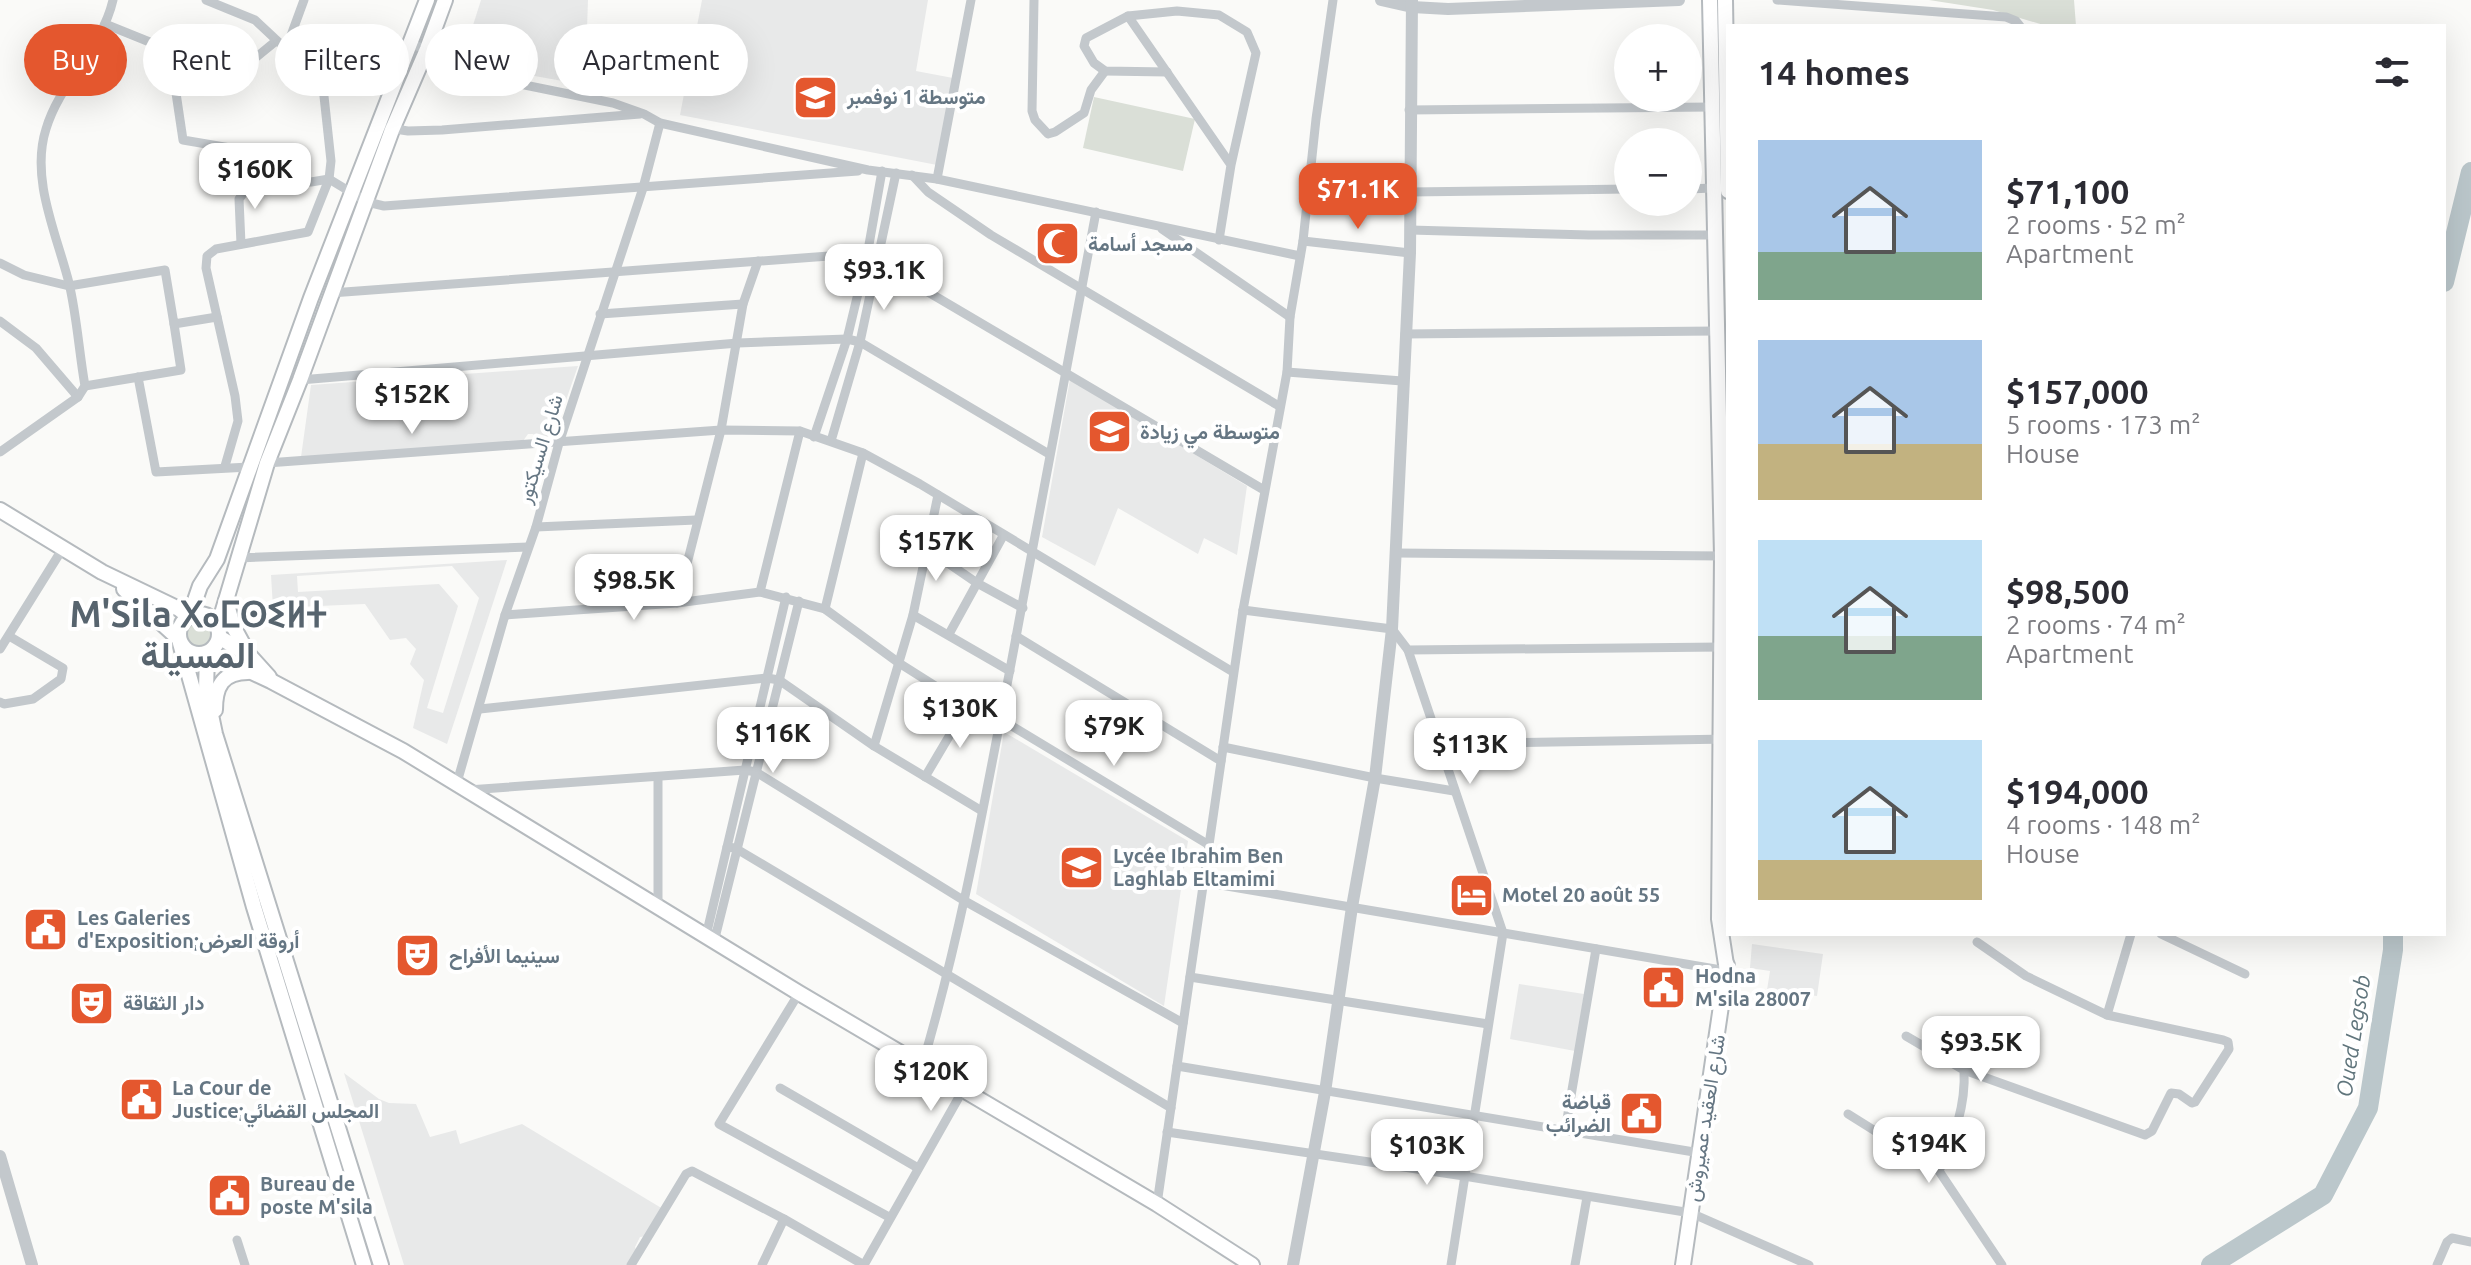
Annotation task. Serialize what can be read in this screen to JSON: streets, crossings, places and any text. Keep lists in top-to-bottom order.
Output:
{
  "streets": {
    "main road": ["شارع العقيد عميروش"],
    "street": ["شارع السيكتور"]
  },
  "districts": ["M'Sila ⵝⴰⵎⵙⵉⵍⵜ المسيلة"],
  "water": ["Oued Legsob"],
  "places": {
    "school or university": ["متوسطة 1 نوفمبر", "متوسطة مي زيادة", "Lycée Ibrahim Ben Laghlab Eltamimi"],
    "mosque": ["مسجد أسامة"],
    "hotel": ["Motel 20 août 55"],
    "public building": [
      "Les Galeries d'Exposition;أروقة العرض",
      "Hodna M'sila 28007",
      "La Cour de Justice;المجلس القضائي",
      "قباضة الضرائب",
      "Bureau de poste M'sila"
    ],
    "theatre": ["سينيما الأفراح", "دار الثقاقة"]
  },
  "page": {
    "map_buttons": ["+", "−"],
    "chip": [
      "Buy",
      "Rent",
      "Filters",
      "New",
      "Apartment"
    ],
    "heading": "14 homes",
    "list": [
      {
        "name": "$71,100",
        "note": "2 rooms · 52 m² · Apartment"
      },
      {
        "name": "$157,000",
        "note": "5 rooms · 173 m² · House"
      },
      {
        "name": "$98,500",
        "note": "2 rooms · 74 m² · Apartment"
      },
      {
        "name": "$194,000",
        "note": "4 rooms · 148 m² · House"
      }
    ],
    "price": [
      "$160K",
      "$71.1K",
      "$93.1K",
      "$152K",
      "$157K",
      "$98.5K",
      "$130K",
      "$79K",
      "$116K",
      "$113K",
      "$93.5K",
      "$120K",
      "$194K",
      "$103K"
    ]
  }
}
